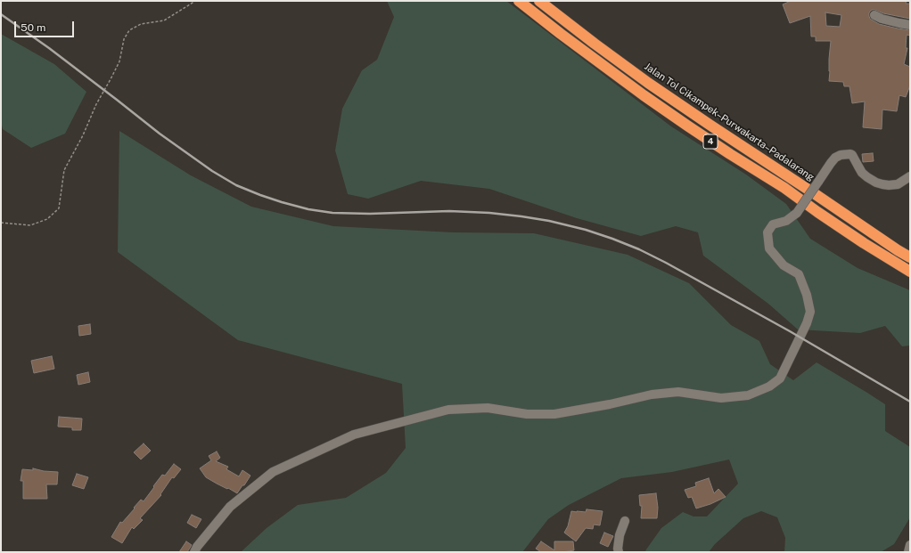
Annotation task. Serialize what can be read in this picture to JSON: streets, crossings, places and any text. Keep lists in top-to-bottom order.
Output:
{
  "streets": {
    "highway": ["Jalan Tol Cikampek–Purwakarta–Padalarang", "4"]
  },
  "scale_bar": "50 m"
}
